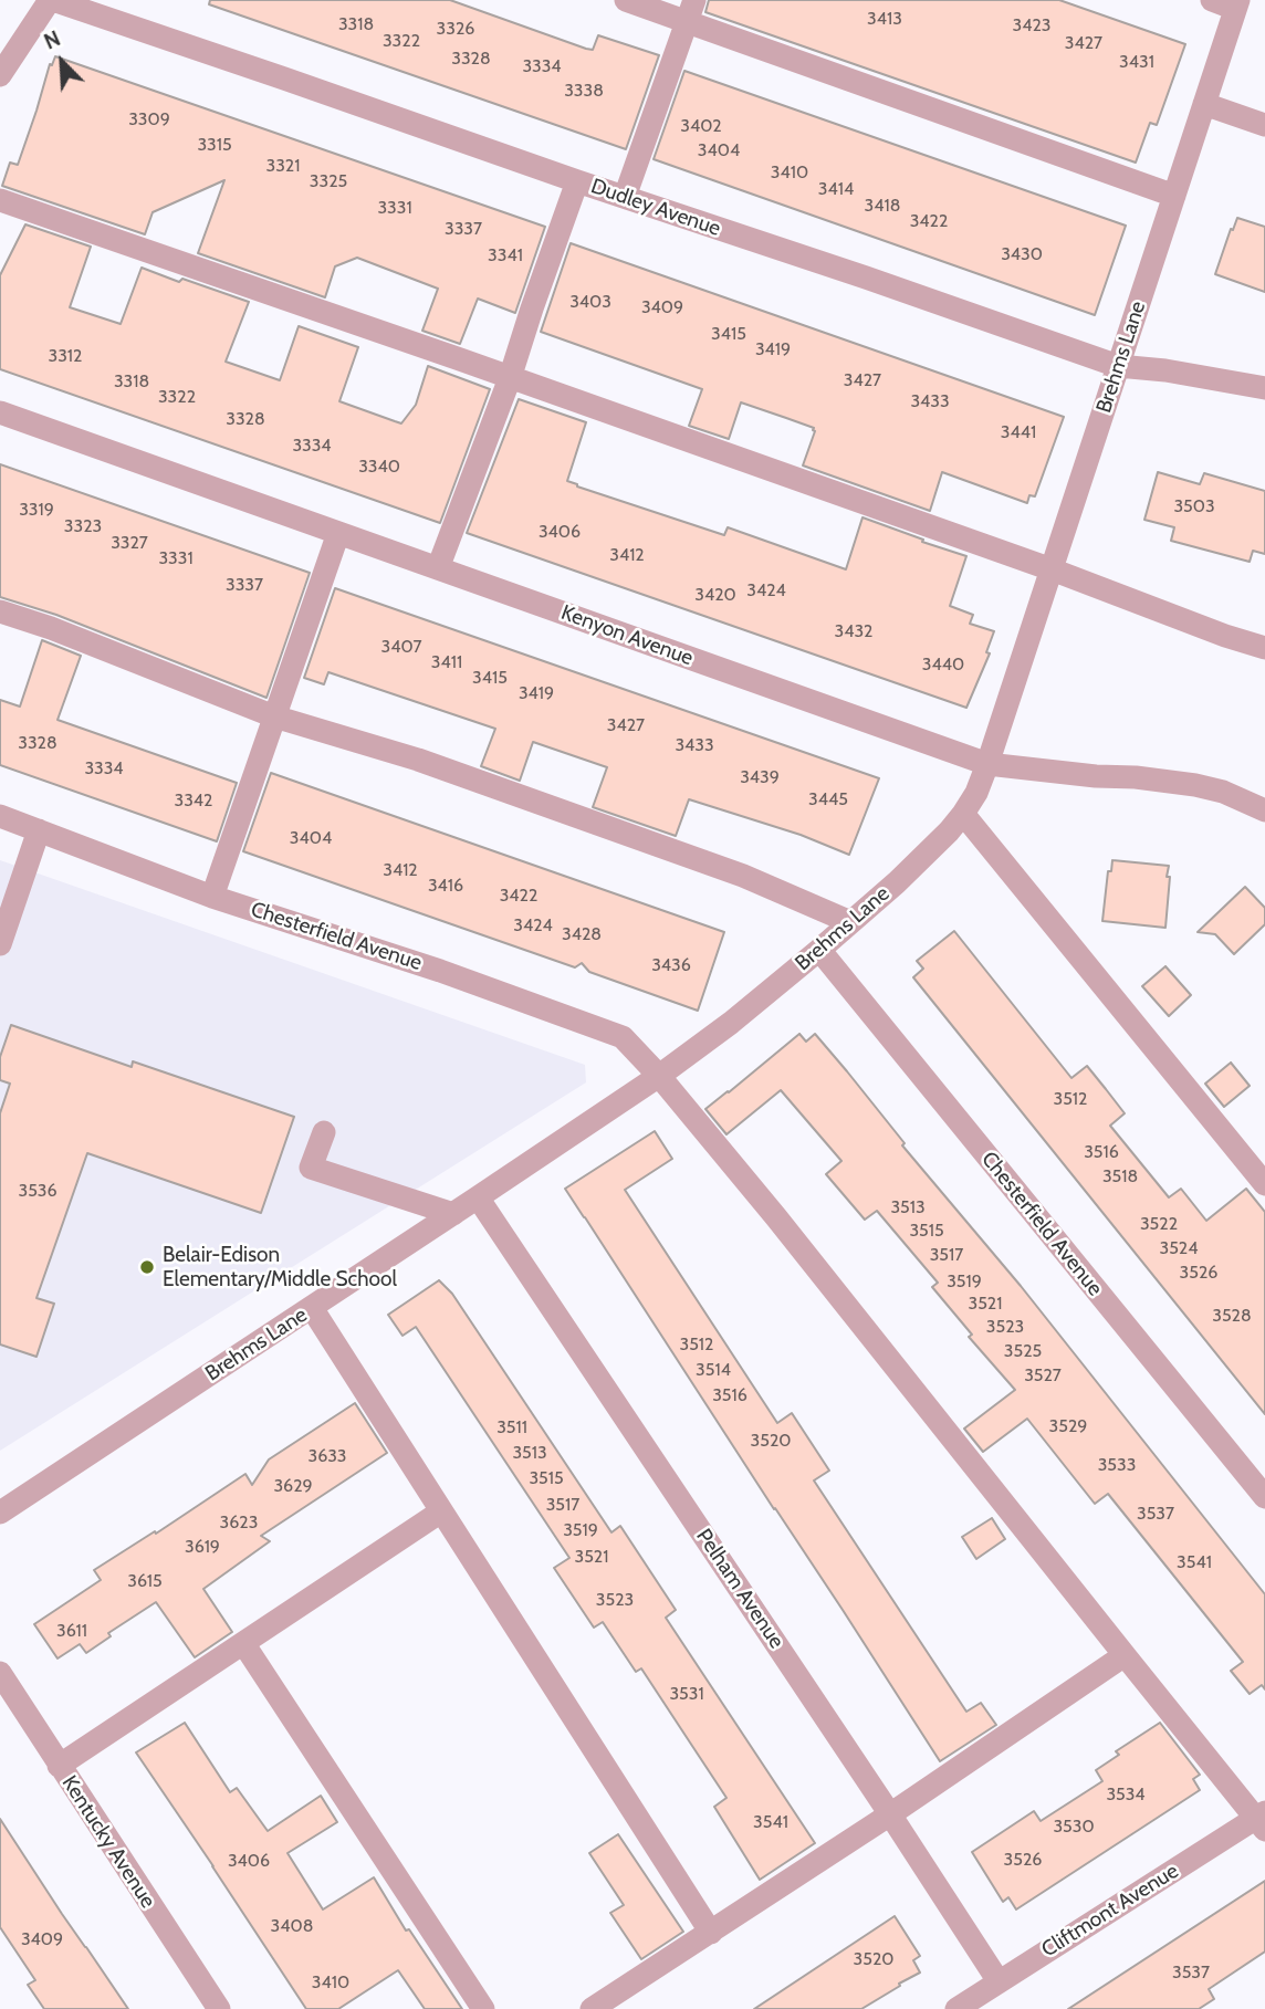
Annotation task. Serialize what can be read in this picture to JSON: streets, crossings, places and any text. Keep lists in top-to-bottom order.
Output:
{
  "streets": {
    "street": [
      "Dudley Avenue",
      "Brehms Lane",
      "Kenyon Avenue",
      "Chesterfield Avenue",
      "Pelham Avenue",
      "Kentucky Avenue",
      "Cliftmont Avenue"
    ]
  },
  "crossings": [
    ["Dudley Avenue", "Brehms Lane"],
    ["Brehms Lane", "Kenyon Avenue"],
    ["Brehms Lane", "Chesterfield Avenue"],
    ["Brehms Lane", "Pelham Avenue"],
    ["Chesterfield Avenue", "Cliftmont Avenue"],
    ["Pelham Avenue", "Cliftmont Avenue"]
  ],
  "places": ["Belair-Edison Elementary/Middle School"],
  "house_numbers": [
    "3413",
    "3318",
    "3423",
    "3326",
    "3322",
    "3427",
    "3328",
    "3431",
    "3334",
    "3338",
    "3309",
    "3402",
    "3315",
    "3404",
    "3321",
    "3410",
    "3325",
    "3414",
    "3418",
    "3331",
    "3422",
    "3337",
    "3430",
    "3341",
    "3403",
    "3409",
    "3415",
    "3419",
    "3312",
    "3427",
    "3318",
    "3322",
    "3433",
    "3328",
    "3441",
    "3334",
    "3340",
    "3503",
    "3319",
    "3323",
    "3406",
    "3327",
    "3412",
    "3331",
    "3337",
    "3424",
    "3420",
    "3432",
    "3407",
    "3411",
    "3440",
    "3415",
    "3419",
    "3427",
    "3328",
    "3433",
    "3334",
    "3439",
    "3445",
    "3342",
    "3404",
    "3412",
    "3416",
    "3422",
    "3424",
    "3428",
    "3436",
    "3512",
    "3516",
    "3518",
    "3536",
    "3513",
    "3522",
    "3515",
    "3524",
    "3517",
    "3526",
    "3519",
    "3521",
    "3528",
    "3523",
    "3512",
    "3525",
    "3514",
    "3527",
    "3516",
    "3529",
    "3511",
    "3520",
    "3513",
    "3633",
    "3533",
    "3515",
    "3629",
    "3517",
    "3537",
    "3623",
    "3519",
    "3619",
    "3521",
    "3541",
    "3615",
    "3523",
    "3611",
    "3531",
    "3534",
    "3541",
    "3530",
    "3526",
    "3406",
    "3408",
    "3409",
    "3520",
    "3537",
    "3410"
  ],
  "north": "top left"
}
